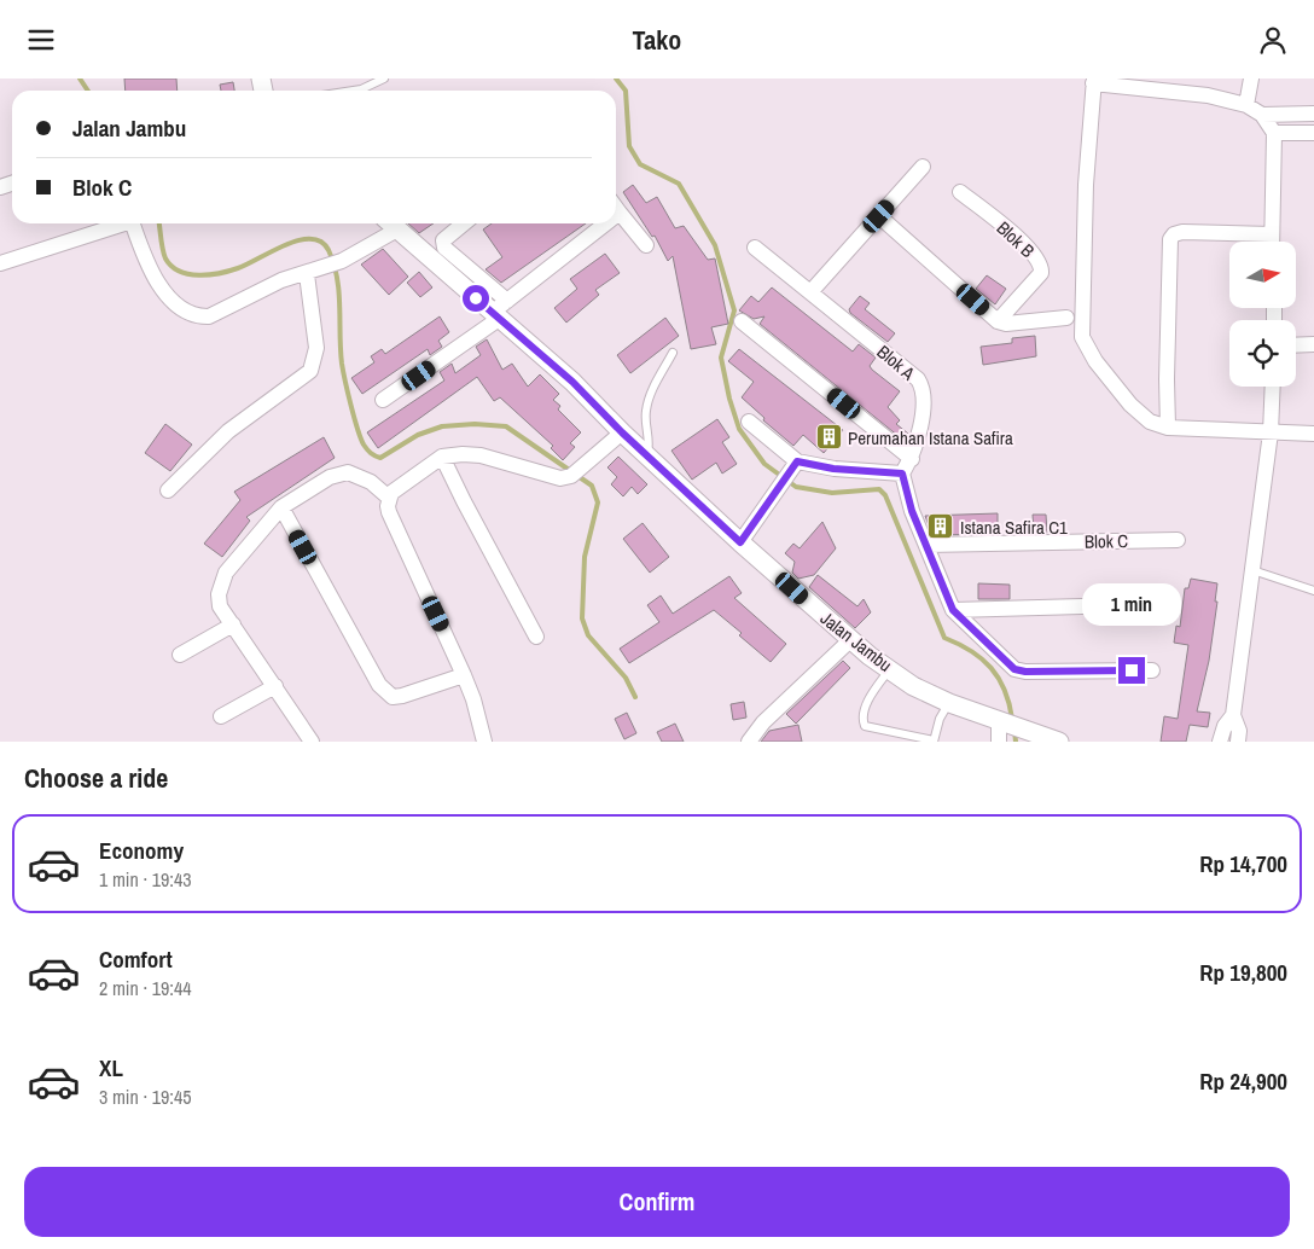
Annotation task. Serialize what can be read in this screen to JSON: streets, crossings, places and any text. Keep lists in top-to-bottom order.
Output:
{
  "streets": {
    "street": [
      "Blok B",
      "Blok A",
      "Blok C",
      "Jalan Jambu"
    ]
  },
  "places": {
    "building": ["Perumahan Istana Safira", "Istana Safira C1"]
  },
  "north": "right",
  "page": {
    "header": "Tako",
    "banner": ["Jalan Jambu", "Blok C"],
    "bubble": "1 min",
    "heading": "Choose a ride",
    "list": [
      {
        "name": "Economy",
        "note": "1 min · 19:43",
        "value": "Rp 14,700"
      },
      {
        "name": "Comfort",
        "note": "2 min · 19:44",
        "value": "Rp 19,800"
      },
      {
        "name": "XL",
        "note": "3 min · 19:45",
        "value": "Rp 24,900"
      }
    ],
    "buttons": "Confirm"
  }
}
